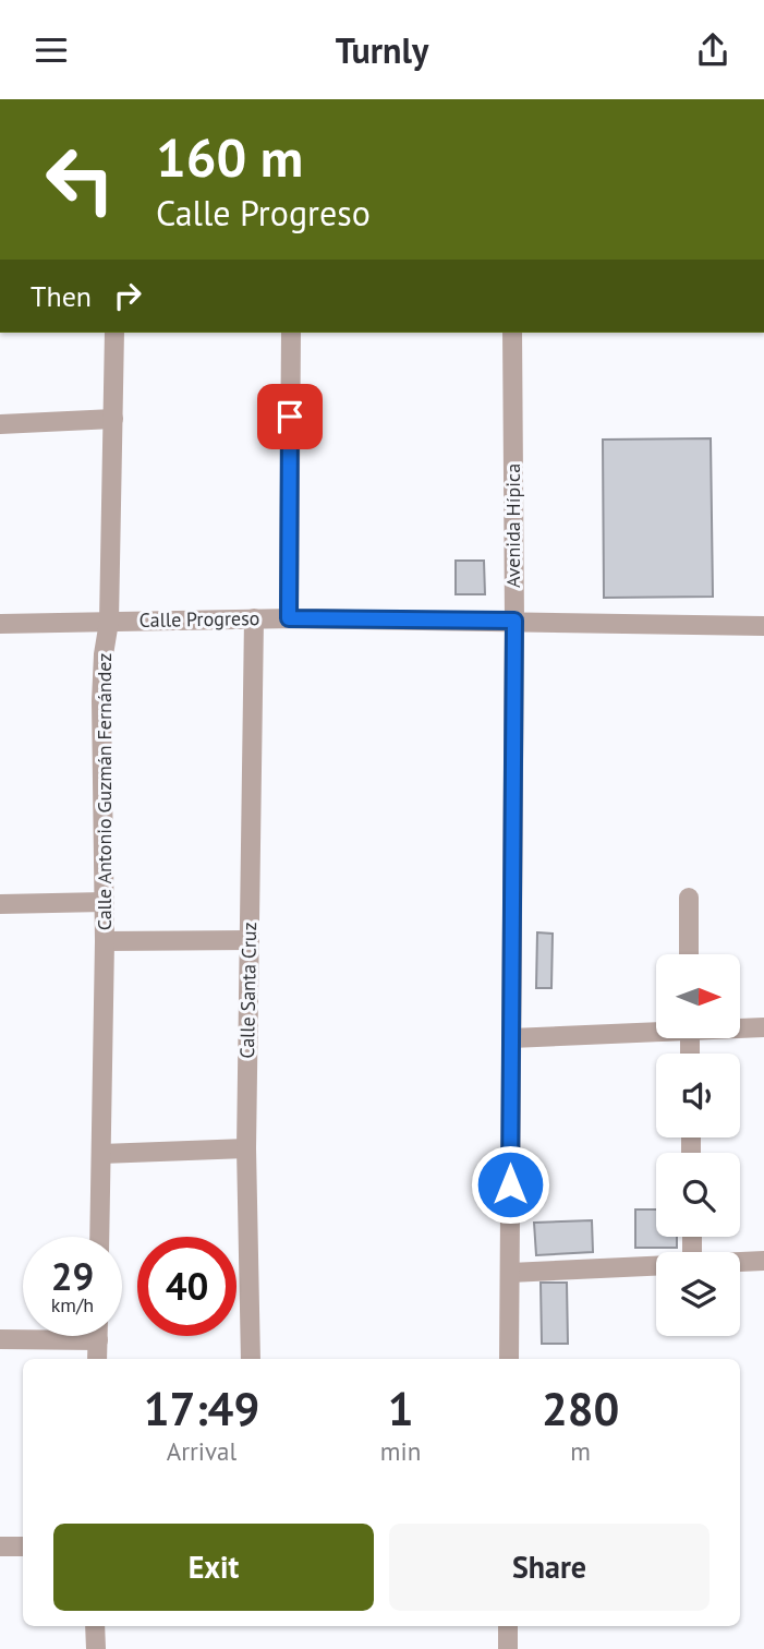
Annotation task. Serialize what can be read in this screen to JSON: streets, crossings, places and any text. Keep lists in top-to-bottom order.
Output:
{
  "streets": {
    "street": [
      "Avenida Hípica",
      "Calle Progreso",
      "Calle Antonio Guzmán Fernández",
      "Calle Santa Cruz"
    ]
  },
  "crossings": [
    ["Avenida Hípica", "Calle Progreso"],
    ["Calle Progreso", "Calle Antonio Guzmán Fernández"],
    ["Calle Progreso", "Calle Santa Cruz"]
  ],
  "north": "right",
  "page": {
    "header": "Turnly",
    "turn": ["160 m", "Calle Progreso"],
    "then": "Then",
    "speed": "29 km/h",
    "limit": "40",
    "eta": [
      "17:49",
      "Arrival",
      "1",
      "min",
      "280",
      "m"
    ],
    "buttons": ["Exit", "Share"]
  }
}
